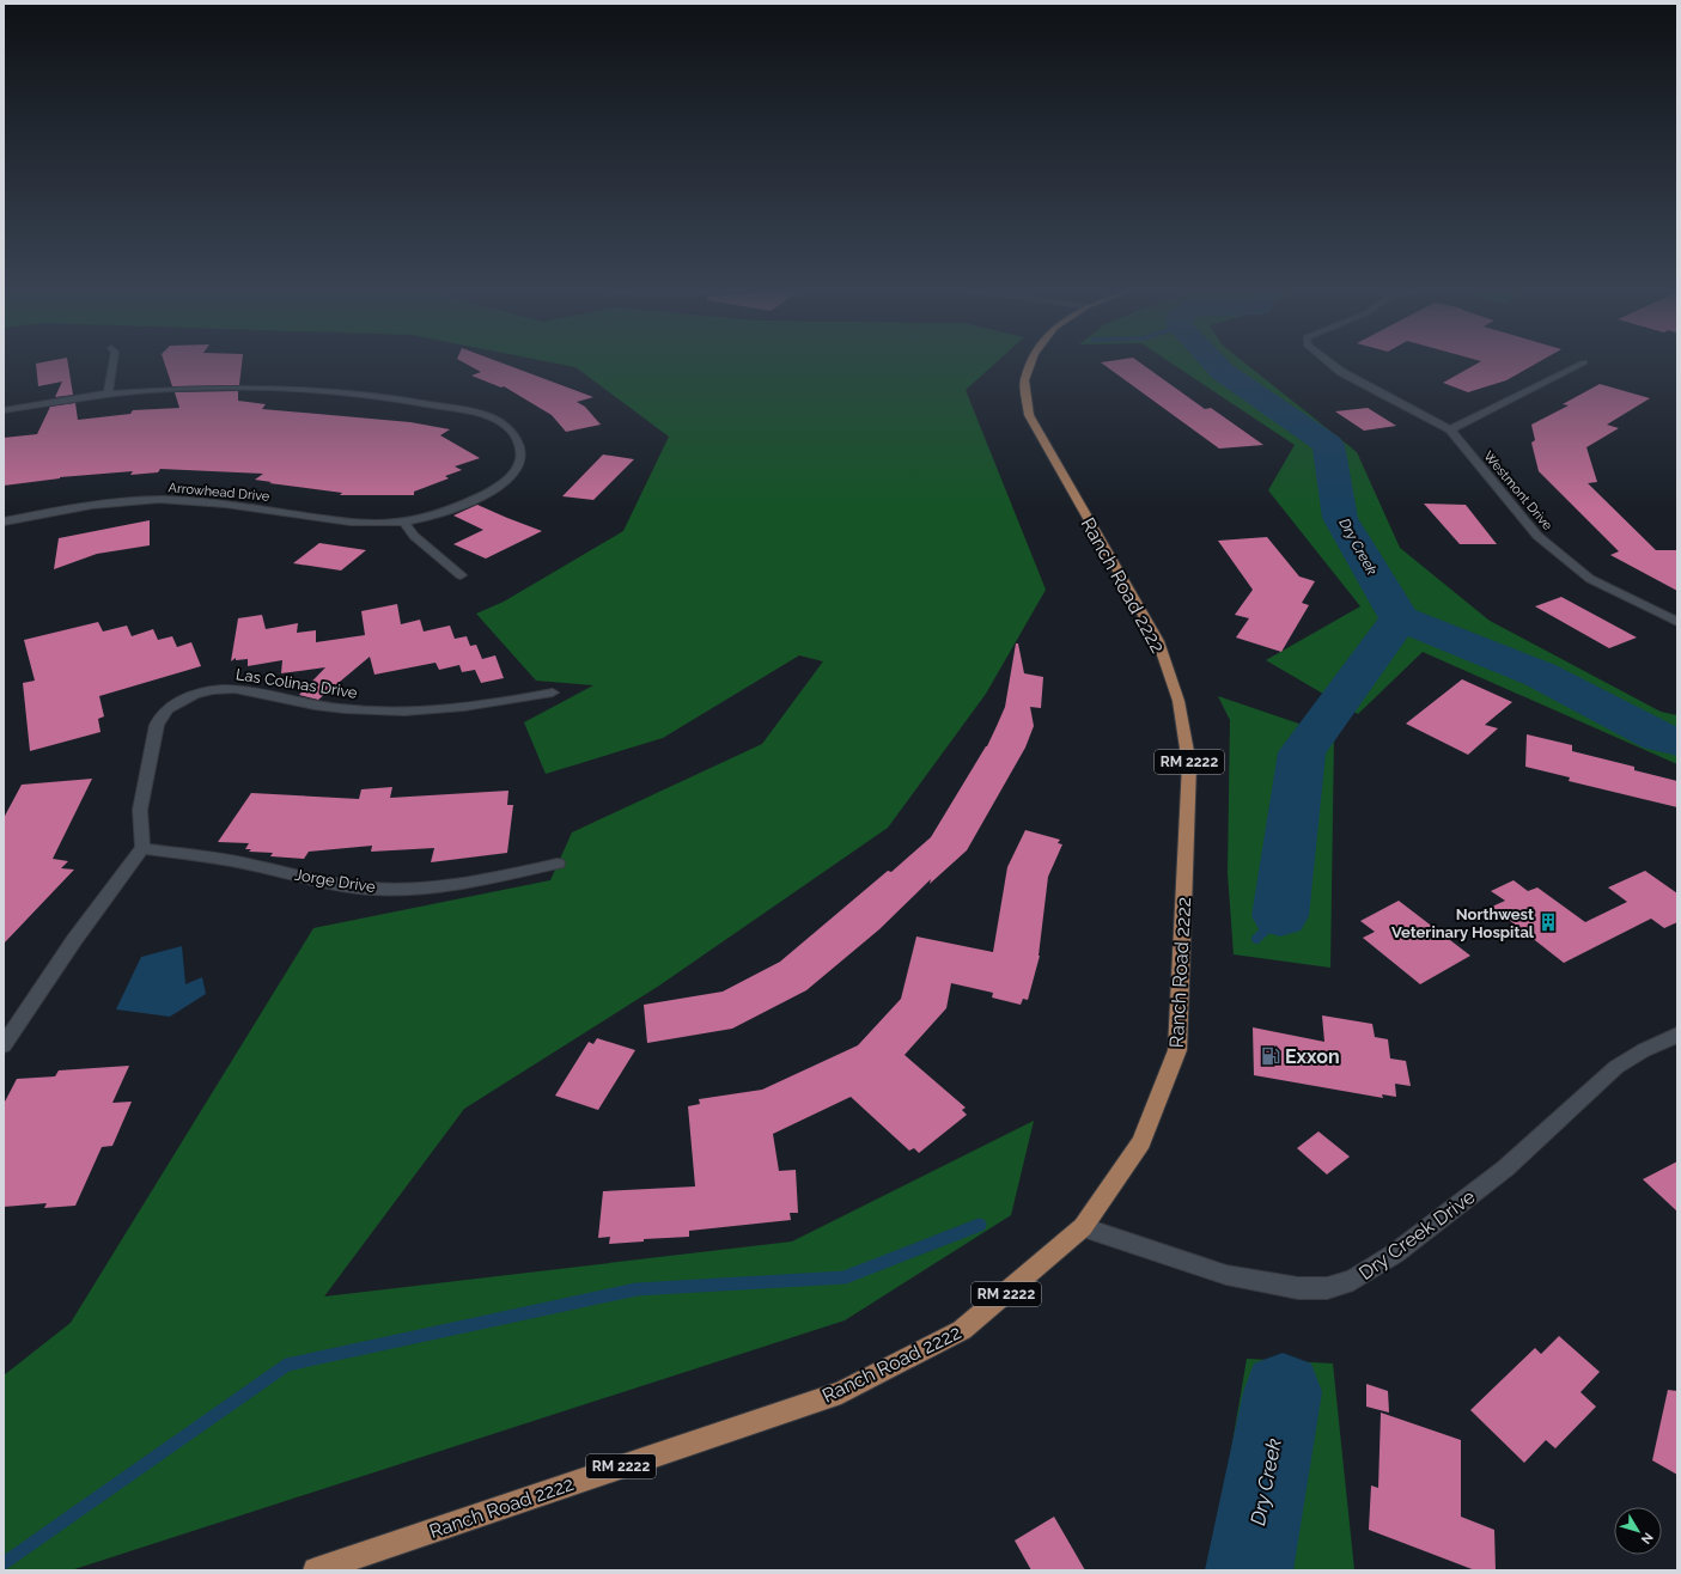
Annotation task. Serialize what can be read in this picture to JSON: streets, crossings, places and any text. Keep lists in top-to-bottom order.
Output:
{
  "streets": {
    "main road": ["Ranch Road 2222", "RM 2222"],
    "street": [
      "Westmont Drive",
      "Arrowhead Drive",
      "Las Colinas Drive",
      "Jorge Drive",
      "Dry Creek Drive"
    ]
  },
  "crossings": [
    ["Ranch Road 2222", "Dry Creek Drive"],
    ["Las Colinas Drive", "Jorge Drive"]
  ],
  "water": ["Dry Creek"],
  "places": {
    "building": ["Northwest Veterinary Hospital"],
    "fuel station": ["Exxon"]
  },
  "north": "bottom right"
}
